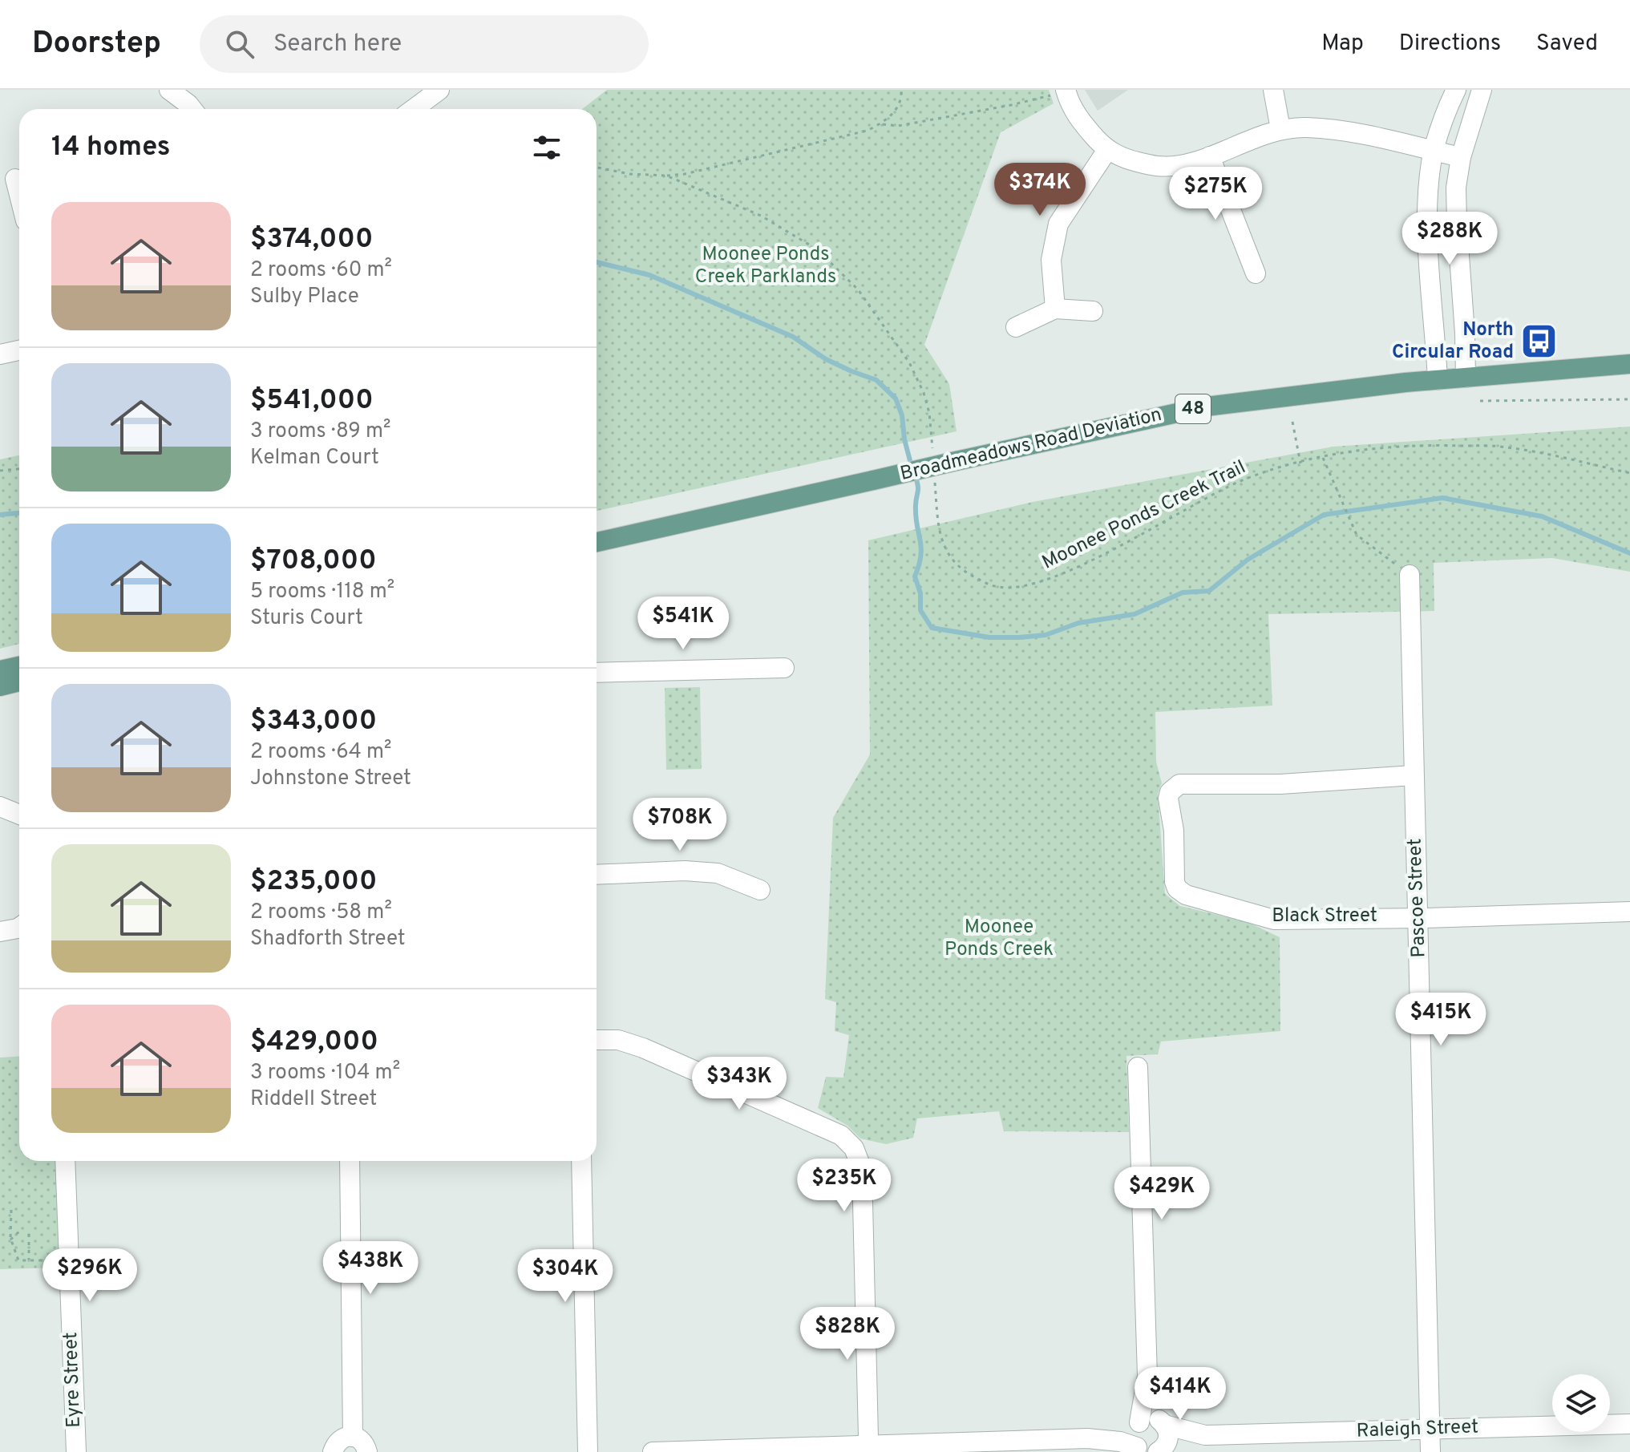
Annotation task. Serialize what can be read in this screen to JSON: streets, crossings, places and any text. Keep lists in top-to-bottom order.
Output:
{
  "streets": {
    "main road": ["48", "Broadmeadows Road Deviation"],
    "street": [
      "Pascoe Street",
      "Black Street",
      "Eyre Street",
      "Raleigh Street"
    ],
    "path": ["Moonee Ponds Creek Trail"]
  },
  "crossings": [
    ["Pascoe Street", "Black Street"],
    ["Pascoe Street", "Raleigh Street"]
  ],
  "parks": ["Moonee Ponds Creek Parklands", "Moonee Ponds Creek"],
  "places": {
    "bus stop": ["North Circular Road"]
  },
  "page": {
    "header": "Doorstep",
    "search": "Search here",
    "nav": ["Map", "Directions", "Saved"],
    "heading": "14 homes",
    "price": [
      "$374K",
      "$275K",
      "$288K",
      "$541K",
      "$708K",
      "$415K",
      "$343K",
      "$235K",
      "$429K",
      "$438K",
      "$296K",
      "$304K",
      "$828K",
      "$414K"
    ],
    "list": [
      {
        "name": "$374,000",
        "note": "2 rooms · 60 m² · Sulby Place"
      },
      {
        "name": "$541,000",
        "note": "3 rooms · 89 m² · Kelman Court"
      },
      {
        "name": "$708,000",
        "note": "5 rooms · 118 m² · Sturis Court"
      },
      {
        "name": "$343,000",
        "note": "2 rooms · 64 m² · Johnstone Street"
      },
      {
        "name": "$235,000",
        "note": "2 rooms · 58 m² · Shadforth Street"
      },
      {
        "name": "$429,000",
        "note": "3 rooms · 104 m² · Riddell Street"
      }
    ]
  }
}
